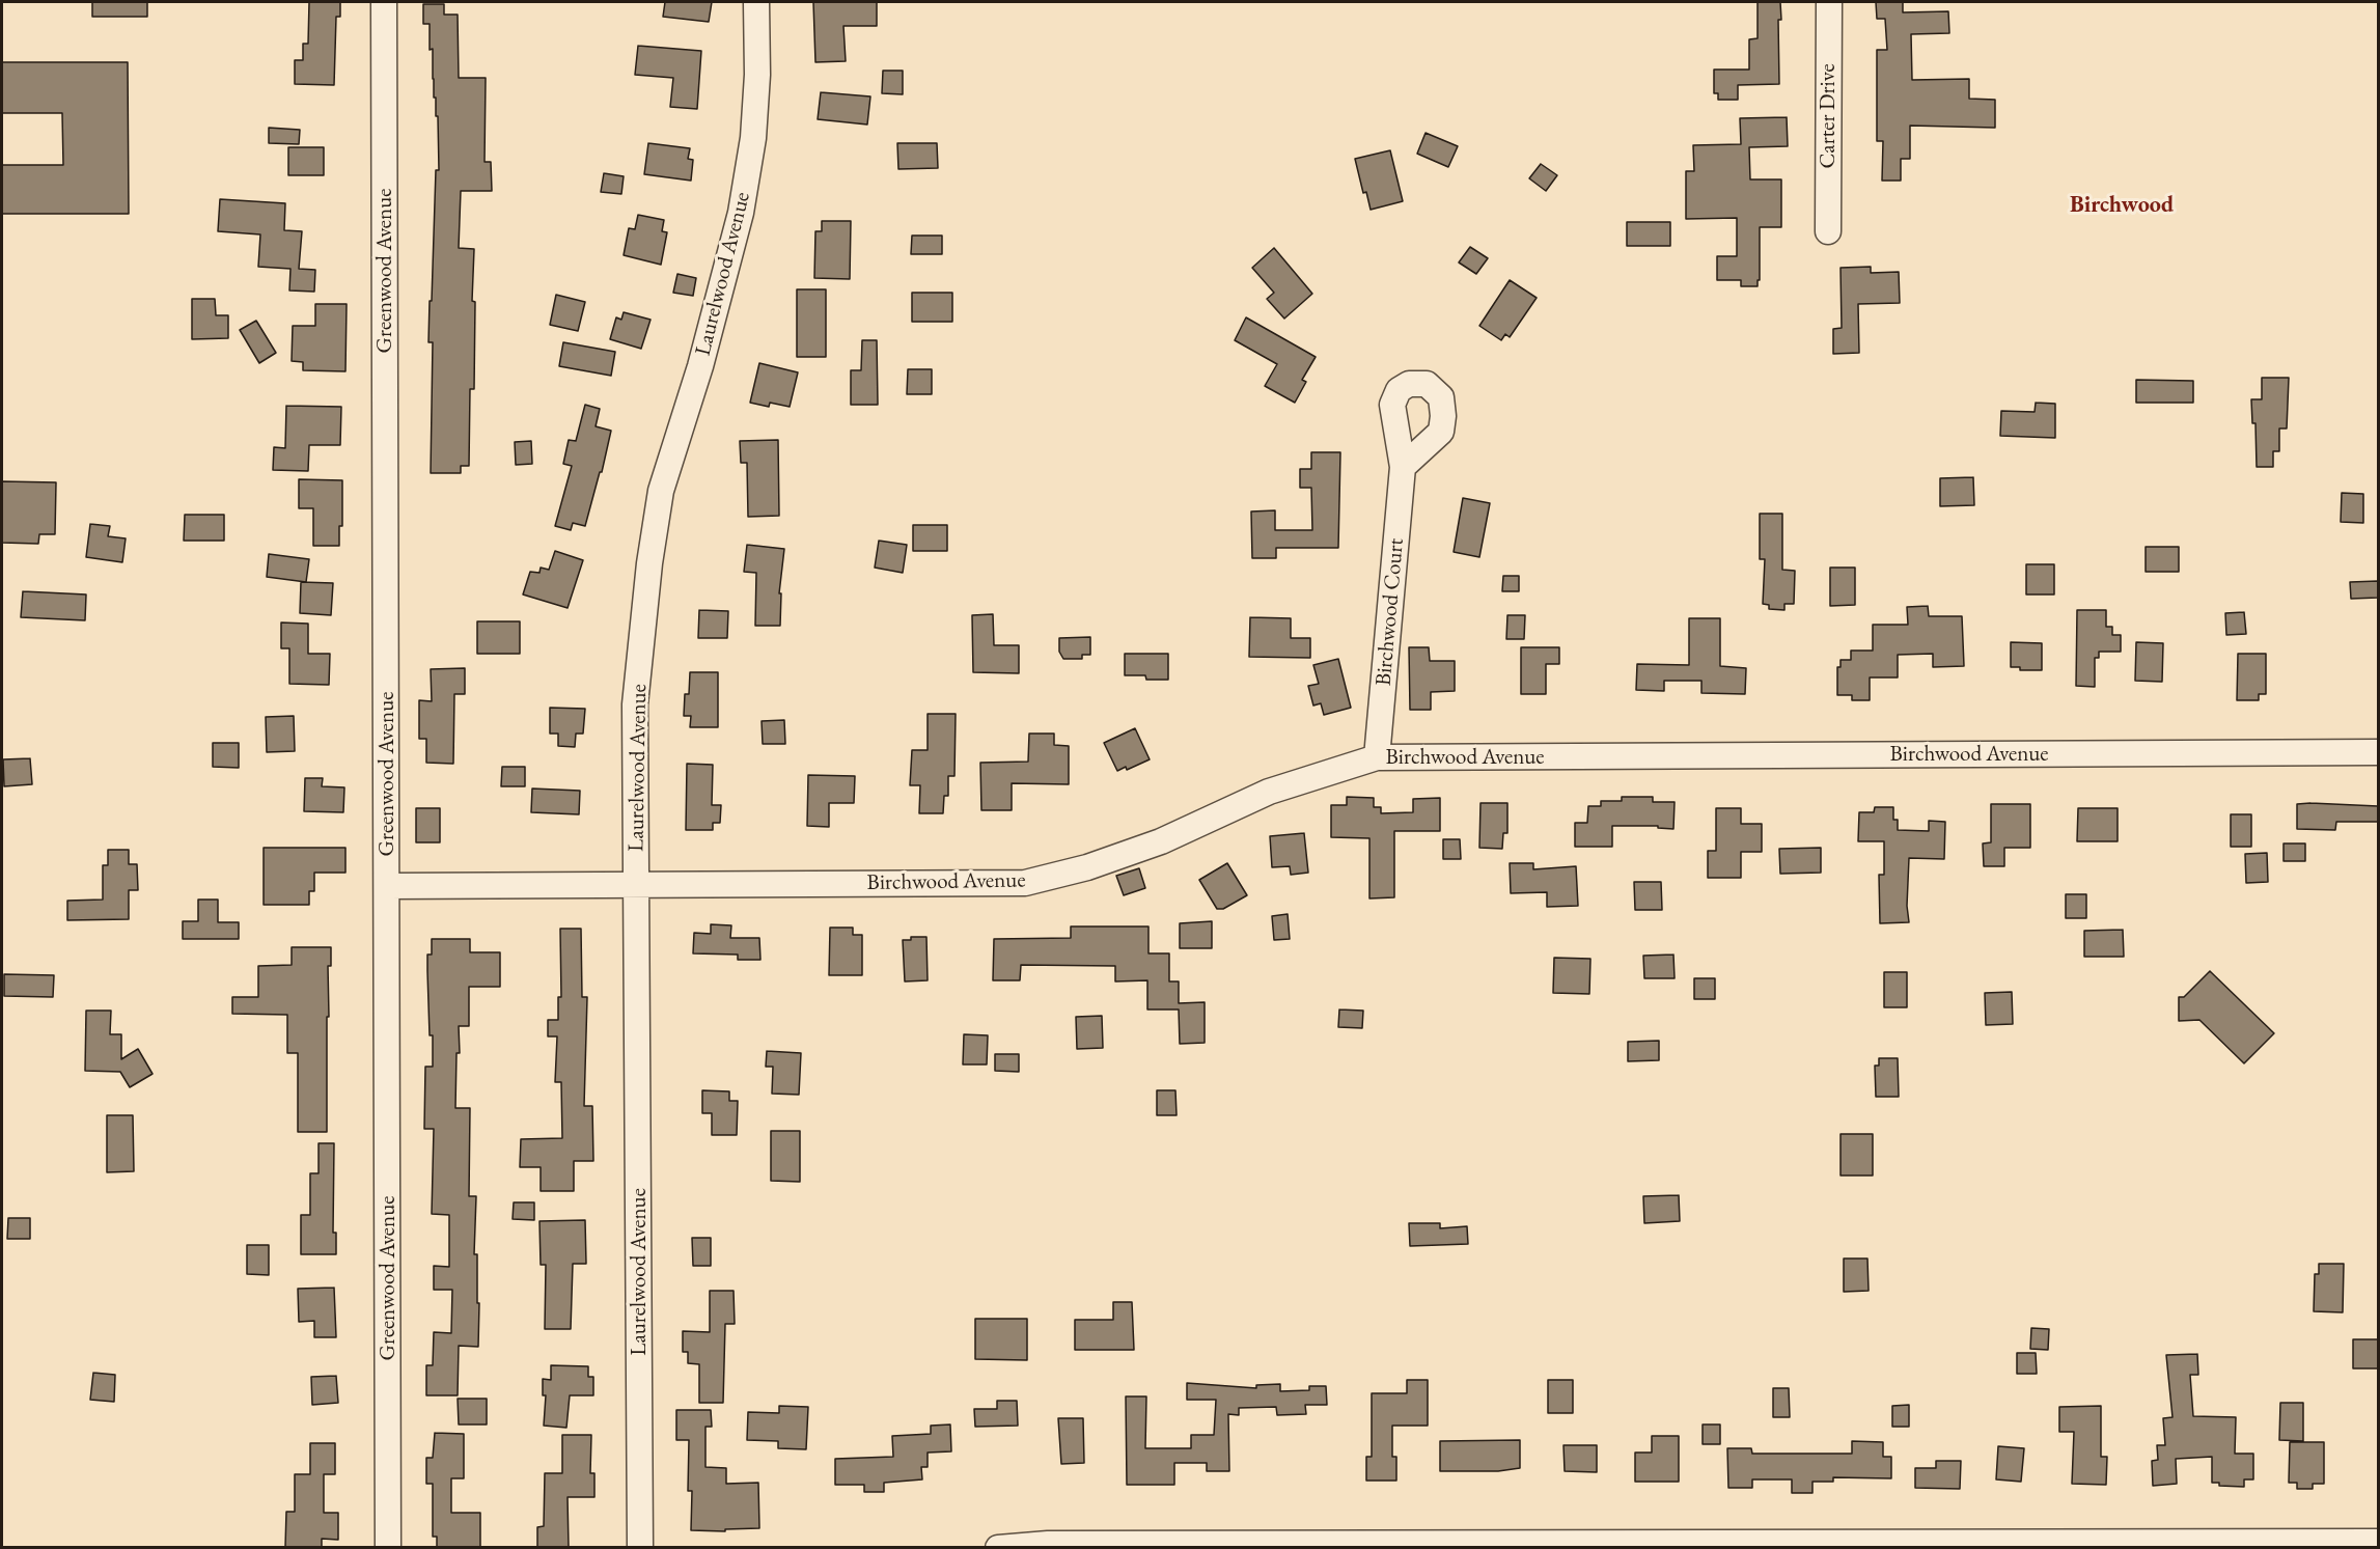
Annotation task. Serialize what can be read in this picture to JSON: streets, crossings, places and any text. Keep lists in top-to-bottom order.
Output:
{
  "streets": {
    "street": [
      "Carter Drive",
      "Greenwood Avenue",
      "Laurelwood Avenue",
      "Birchwood Court",
      "Birchwood Avenue"
    ]
  },
  "crossings": [
    ["Greenwood Avenue", "Birchwood Avenue"],
    ["Laurelwood Avenue", "Birchwood Avenue"],
    ["Birchwood Court", "Birchwood Avenue"]
  ],
  "districts": ["Birchwood"]
}
